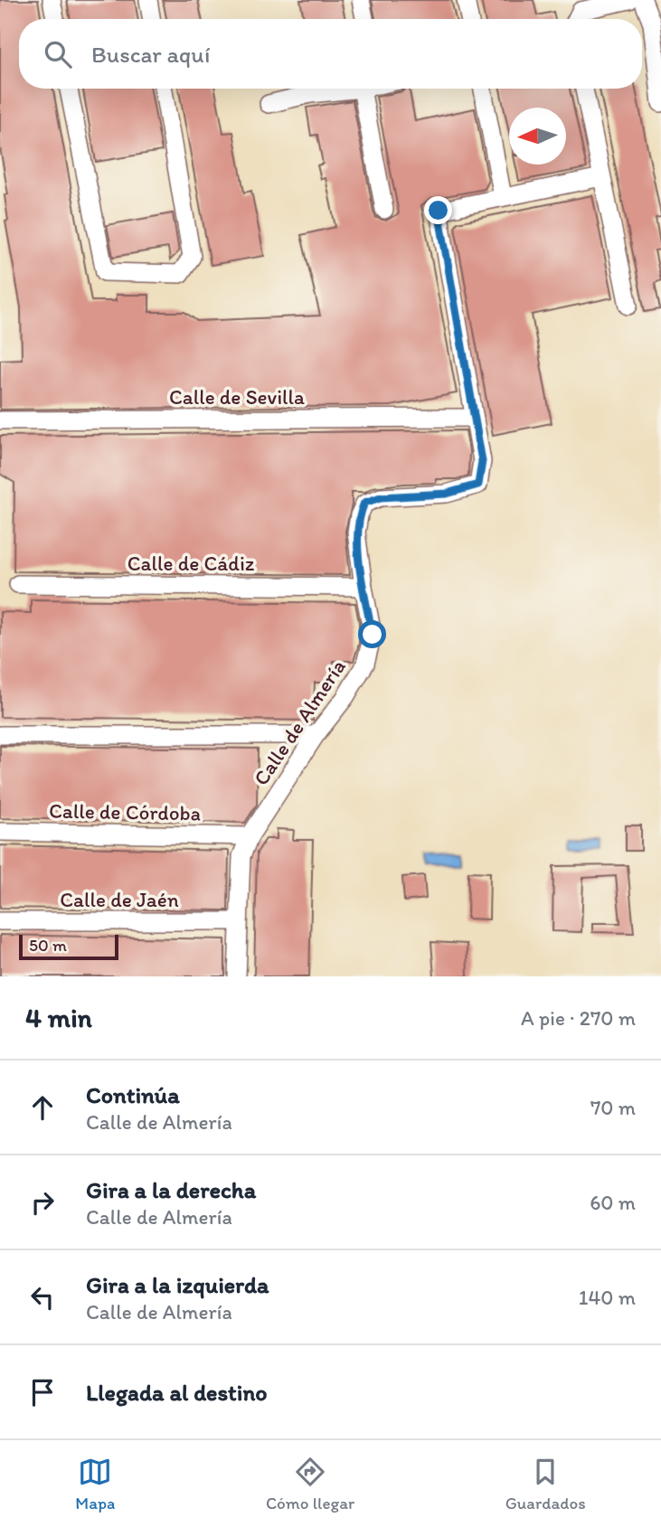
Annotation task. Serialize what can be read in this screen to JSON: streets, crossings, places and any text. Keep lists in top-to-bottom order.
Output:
{
  "streets": {
    "street": [
      "Calle de Sevilla",
      "Calle de Cádiz",
      "Calle de Almería",
      "Calle de Córdoba",
      "Calle de Jaén"
    ]
  },
  "crossings": [
    ["Calle de Sevilla", "Calle de Almería"],
    ["Calle de Cádiz", "Calle de Almería"],
    ["Calle de Almería", "Calle de Córdoba"],
    ["Calle de Almería", "Calle de Jaén"]
  ],
  "scale_bar": "50 m",
  "north": "left",
  "page": {
    "search": "Buscar aquí",
    "scale": "50 m",
    "heading": ["4 min", "A pie · 270 m"],
    "list": [
      ["Continúa", "Calle de Almería", "70 m"],
      ["Gira a la derecha", "Calle de Almería", "60 m"],
      ["Gira a la izquierda", "Calle de Almería", "140 m"],
      "Llegada al destino"
    ],
    "nav": ["Mapa", "Cómo llegar", "Guardados"]
  }
}
